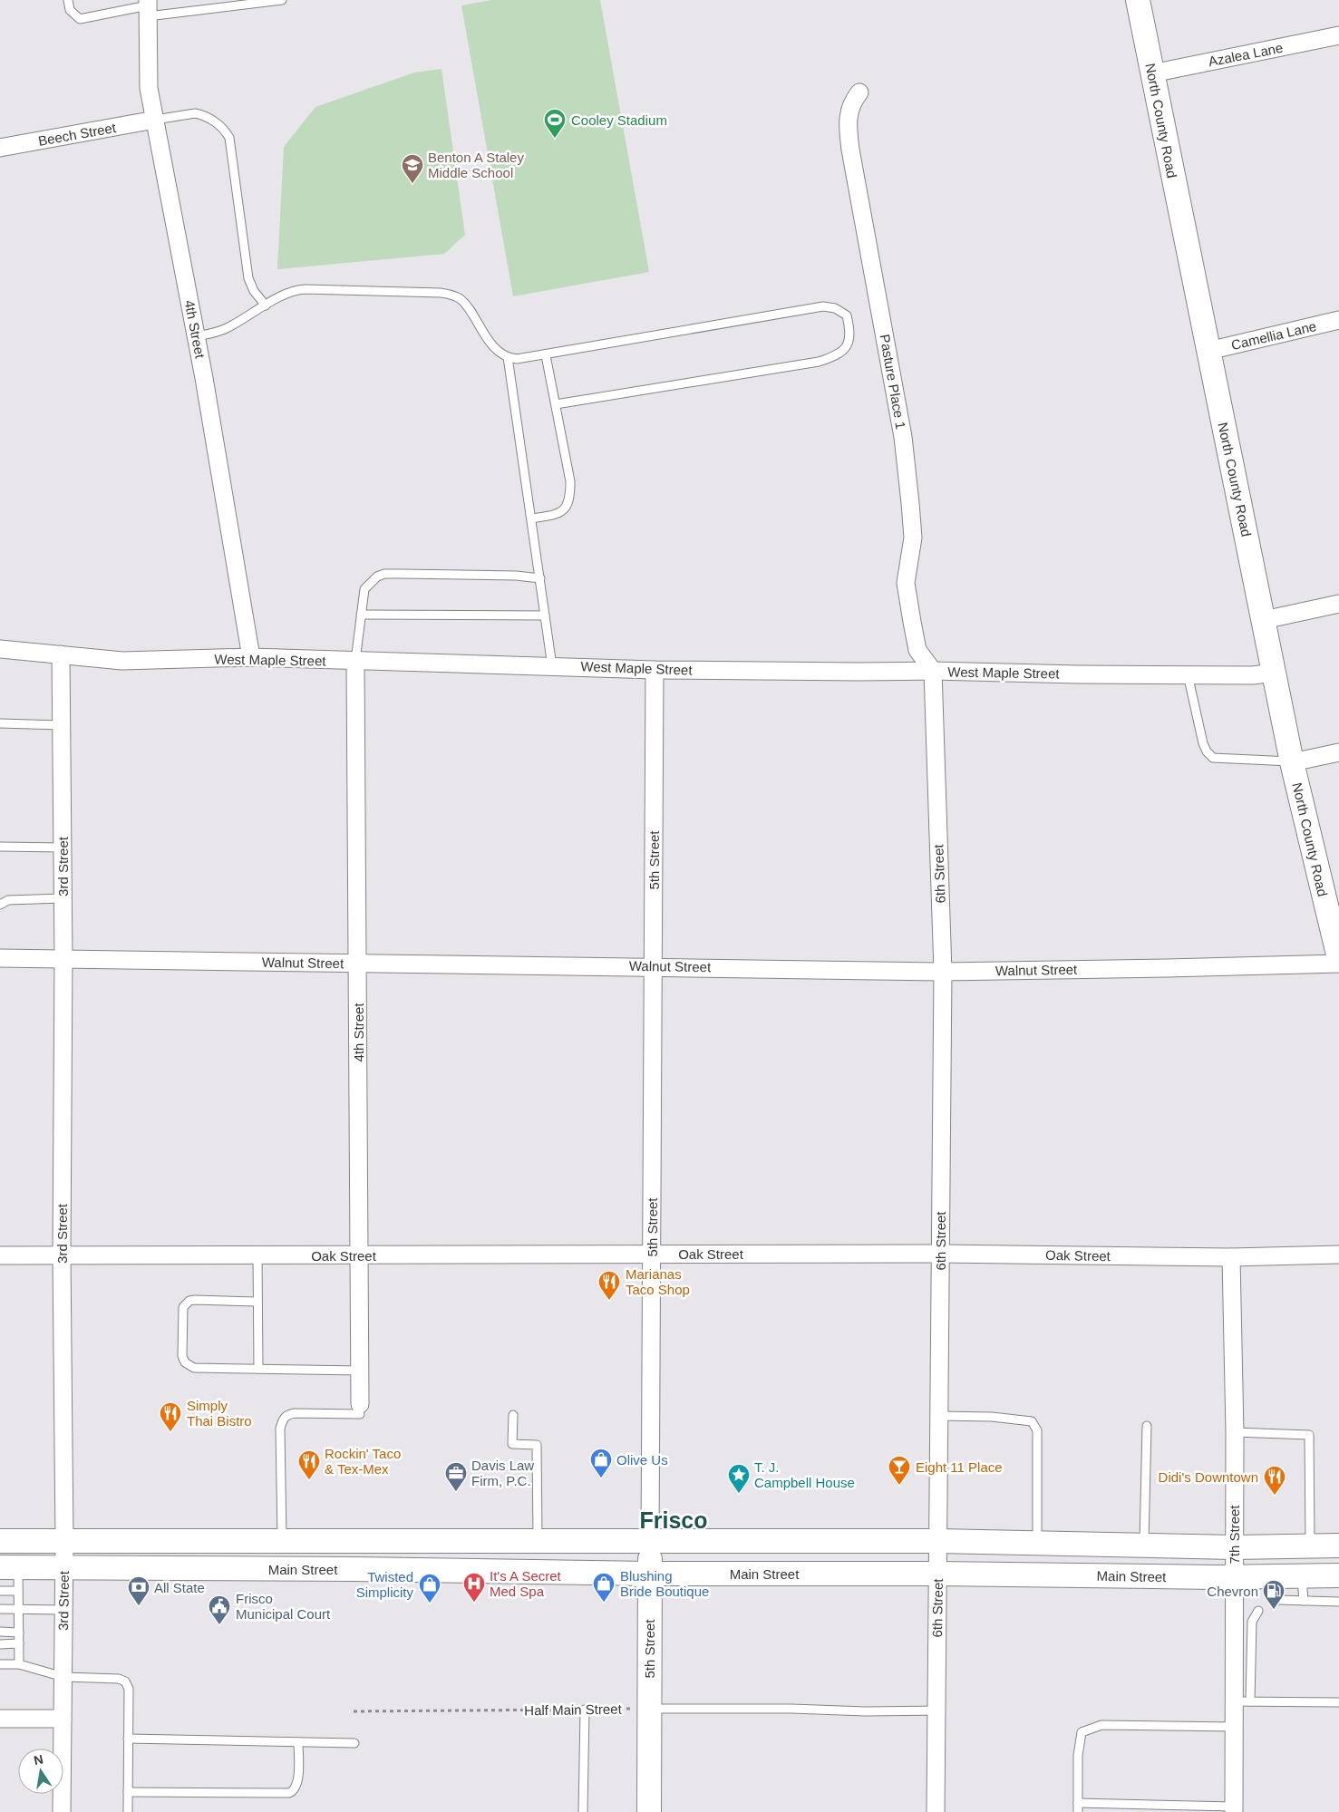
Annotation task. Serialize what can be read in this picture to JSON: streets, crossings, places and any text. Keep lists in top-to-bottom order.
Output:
{
  "streets": {
    "main road": ["North County Road", "5th Street", "Main Street"],
    "street": [
      "Azalea Lane",
      "Beech Street",
      "4th Street",
      "Camellia Lane",
      "Pasture Place 1",
      "West Maple Street",
      "3rd Street",
      "6th Street",
      "Walnut Street",
      "Oak Street",
      "7th Street"
    ],
    "path": ["Half Main Street"]
  },
  "crossings": [
    ["Azalea Lane", "North County Road"],
    ["North County Road", "Camellia Lane"],
    ["North County Road", "West Maple Street"],
    ["Beech Street", "4th Street"],
    ["4th Street", "West Maple Street"],
    ["4th Street", "Walnut Street"],
    ["4th Street", "Oak Street"],
    ["Pasture Place 1", "West Maple Street"],
    ["Pasture Place 1", "6th Street"],
    ["West Maple Street", "5th Street"],
    ["West Maple Street", "3rd Street"],
    ["West Maple Street", "6th Street"],
    ["5th Street", "Walnut Street"],
    ["5th Street", "Oak Street"],
    ["5th Street", "Main Street"],
    ["5th Street", "Half Main Street"],
    ["3rd Street", "Walnut Street"],
    ["3rd Street", "Oak Street"],
    ["3rd Street", "Main Street"],
    ["6th Street", "Walnut Street"],
    ["6th Street", "Oak Street"],
    ["6th Street", "Main Street"],
    ["Oak Street", "7th Street"],
    ["7th Street", "Main Street"]
  ],
  "districts": ["Frisco"],
  "places": {
    "sports": ["Cooley Stadium"],
    "school or university": ["Benton A Staley Middle School"],
    "restaurant": [
      "Marianas Taco Shop",
      "Simply Thai Bistro",
      "Rockin' Taco & Tex-Mex",
      "Didi's Downtown"
    ],
    "shop": ["Olive Us", "Blushing Bride Boutique", "Twisted Simplicity"],
    "bar": ["Eight 11 Place"],
    "office": ["Davis Law Firm, P.C."],
    "place": ["T. J. Campbell House"],
    "hospital": ["It's A Secret Med Spa"],
    "bank": ["All State"],
    "fuel station": ["Chevron"],
    "public building": ["Frisco Municipal Court"]
  },
  "north": "top"
}
